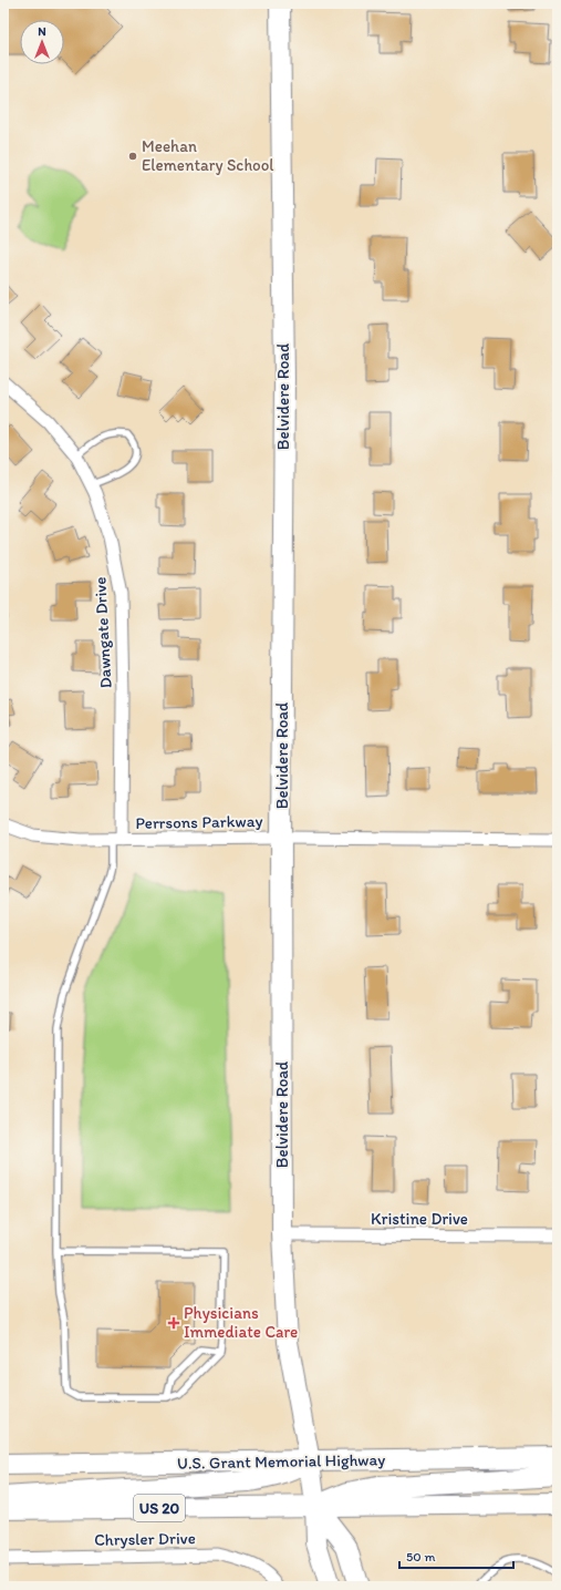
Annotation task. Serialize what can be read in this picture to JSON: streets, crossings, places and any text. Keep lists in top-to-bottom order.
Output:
{
  "streets": {
    "main road": ["Belvidere Road", "U.S. Grant Memorial Highway", "US 20"],
    "street": [
      "Dawngate Drive",
      "Perrsons Parkway",
      "Kristine Drive",
      "Chrysler Drive"
    ]
  },
  "crossings": [
    ["Belvidere Road", "Perrsons Parkway"],
    ["Belvidere Road", "Kristine Drive"],
    ["Belvidere Road", "U.S. Grant Memorial Highway"],
    ["Belvidere Road", "US 20"],
    ["Dawngate Drive", "Perrsons Parkway"]
  ],
  "places": {
    "other": ["Meehan Elementary School"],
    "health": ["Physicians Immediate Care"]
  },
  "scale_bar": "50 m",
  "north": "top"
}
